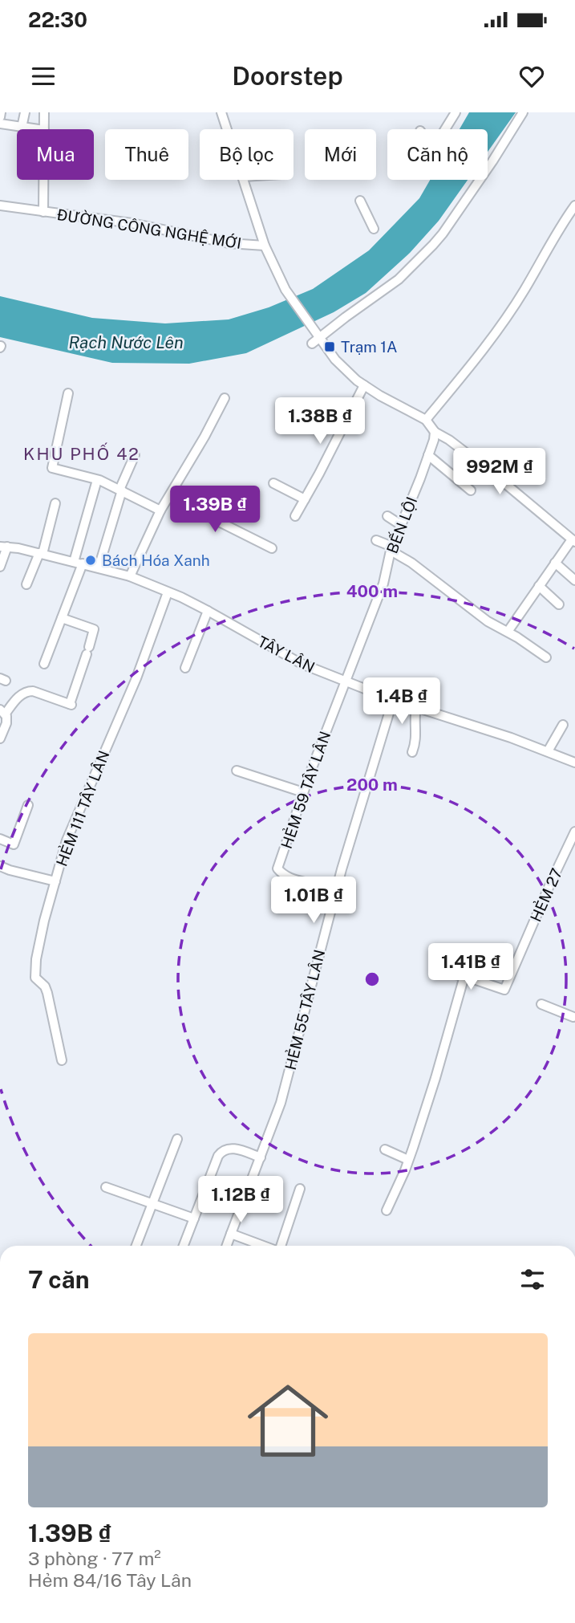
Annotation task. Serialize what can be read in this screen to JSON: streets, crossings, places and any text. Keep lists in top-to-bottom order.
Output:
{
  "streets": {
    "street": [
      "ĐƯỜNG CÔNG NGHỆ MỚI",
      "BẾN LỘI",
      "TÂY LÂN",
      "HẺM 59 TÂY LÂN",
      "HẺM 111 TÂY LÂN",
      "HẺM 27",
      "HẺM 55 TÂY LÂN"
    ]
  },
  "crossings": [
    ["BẾN LỘI", "TÂY LÂN"],
    ["BẾN LỘI", "HẺM 59 TÂY LÂN"],
    ["TÂY LÂN", "HẺM 59 TÂY LÂN"],
    ["TÂY LÂN", "HẺM 111 TÂY LÂN"],
    ["TÂY LÂN", "HẺM 55 TÂY LÂN"]
  ],
  "districts": ["KHU PHỐ 42"],
  "water": ["Rạch Nước Lên"],
  "places": {
    "transit": ["Trạm 1A"],
    "other": ["Bách Hóa Xanh"]
  },
  "page": {
    "status": "22:30",
    "header": "Doorstep",
    "chip": [
      "Mua",
      "Thuê",
      "Bộ lọc",
      "Mới",
      "Căn hộ"
    ],
    "price": [
      "1.38B ₫",
      "992M ₫",
      "1.39B ₫",
      "1.4B ₫",
      "1.01B ₫",
      "1.41B ₫",
      "1.12B ₫"
    ],
    "heading": "7 căn",
    "list": [
      {
        "name": "1.39B ₫",
        "note": "3 phòng · 77 m² · Hẻm 84/16 Tây Lân"
      }
    ]
  },
  "rings": ["400 m", "200 m"]
}
